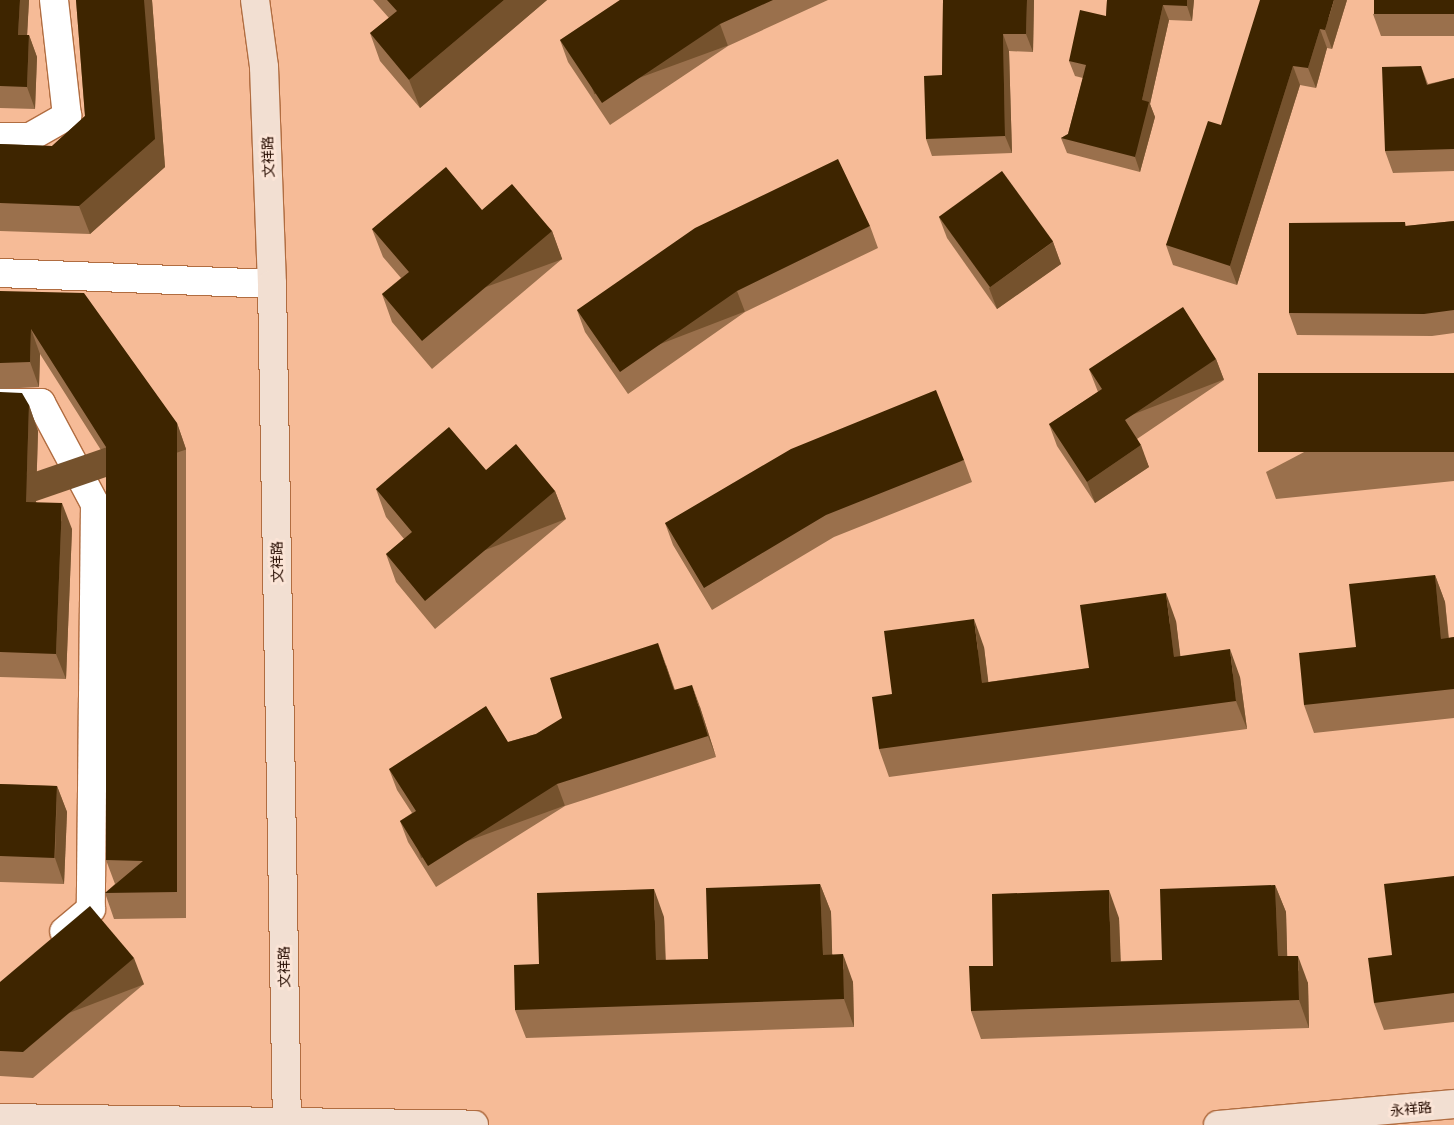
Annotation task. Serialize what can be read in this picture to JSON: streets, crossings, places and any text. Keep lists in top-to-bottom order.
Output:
{
  "streets": {
    "street": ["文祥路", "永祥路"]
  }
}
